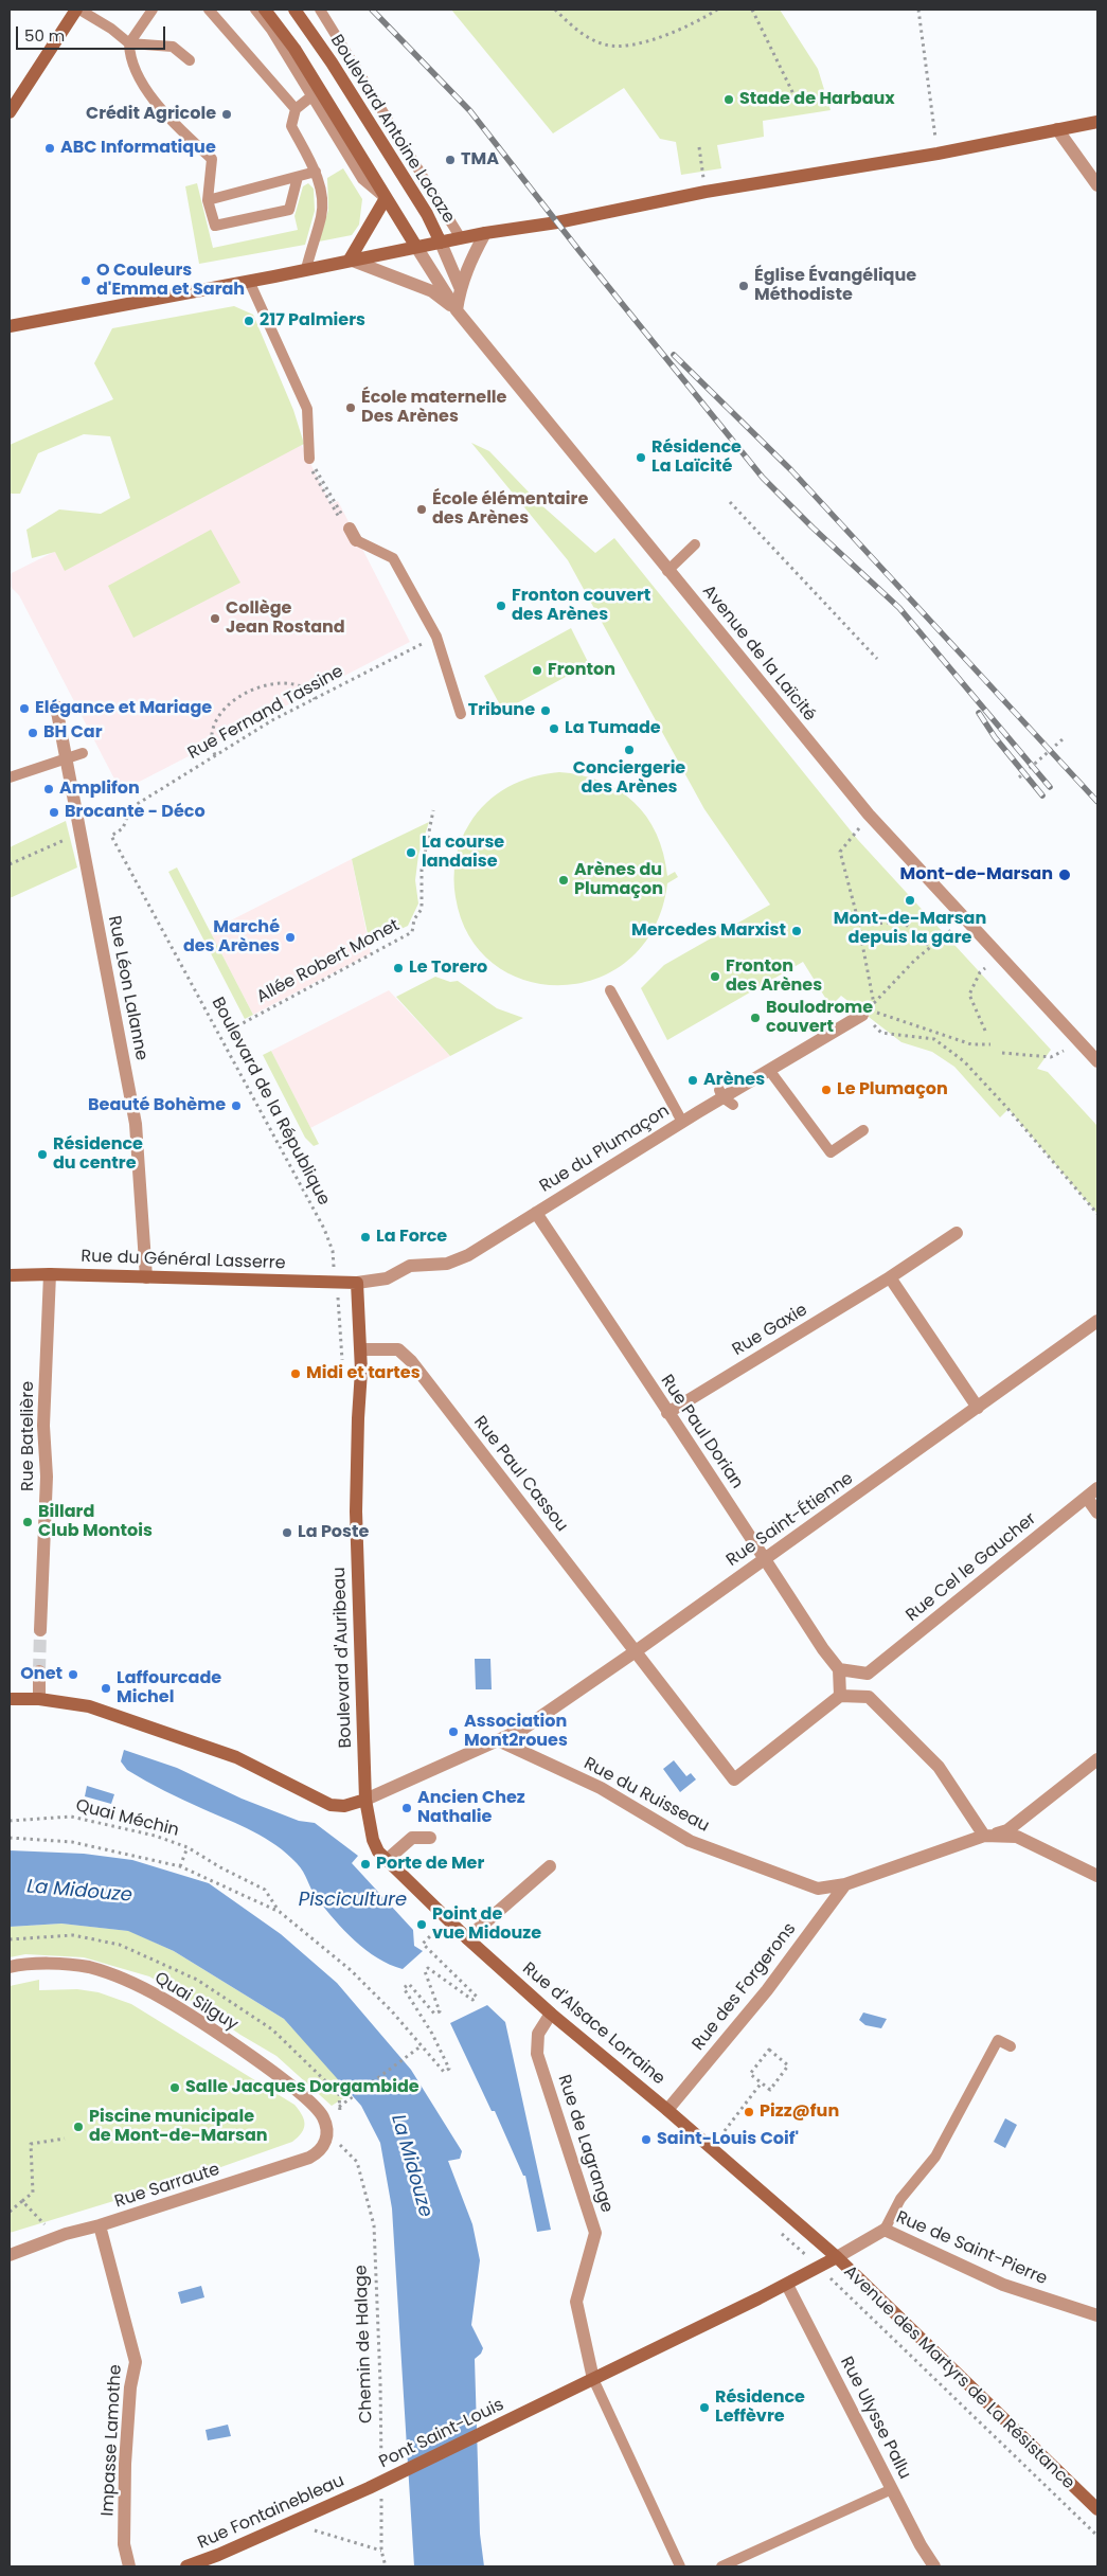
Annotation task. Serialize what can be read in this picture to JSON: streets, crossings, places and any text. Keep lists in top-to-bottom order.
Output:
{
  "streets": {
    "main road": [
      "Boulevard Antoine Lacaze",
      "Rue du Général Lasserre",
      "Boulevard d'Auribeau",
      "Rue d'Alsace Lorraine",
      "Avenue des Martyrs de La Résistance",
      "Pont Saint-Louis",
      "Rue Fontainebleau"
    ],
    "street": [
      "Avenue de la Laïcité",
      "Rue Léon Lalanne",
      "Rue du Plumaçon",
      "Rue Gaxie",
      "Rue Paul Dorian",
      "Rue Batelière",
      "Rue Paul Cassou",
      "Rue Saint-Étienne",
      "Rue Cel le Gaucher",
      "Rue du Ruisseau",
      "Rue des Forgerons",
      "Quai Silguy",
      "Rue de Lagrange",
      "Rue Sarraute",
      "Rue de Saint-Pierre",
      "Rue Ulysse Pallu",
      "Impasse Lamothe"
    ],
    "path": [
      "Rue Fernand Tassine",
      "Allée Robert Monet",
      "Boulevard de la République",
      "Quai Méchin",
      "Chemin de Halage"
    ]
  },
  "crossings": [
    ["Rue Fernand Tassine", "Boulevard de la République"],
    ["Rue Léon Lalanne", "Rue du Général Lasserre"],
    ["Boulevard de la République", "Rue du Général Lasserre"],
    ["Rue du Plumaçon", "Rue du Général Lasserre"],
    ["Rue du Plumaçon", "Rue Paul Dorian"],
    ["Rue du Plumaçon", "Boulevard d'Auribeau"],
    ["Rue du Général Lasserre", "Rue Batelière"],
    ["Rue du Général Lasserre", "Boulevard d'Auribeau"],
    ["Rue Gaxie", "Rue Paul Dorian"],
    ["Rue Paul Dorian", "Rue Saint-Étienne"],
    ["Rue Paul Cassou", "Rue Saint-Étienne"],
    ["Rue Paul Cassou", "Boulevard d'Auribeau"],
    ["Rue Saint-Étienne", "Rue du Ruisseau"],
    ["Boulevard d'Auribeau", "Rue d'Alsace Lorraine"],
    ["Rue du Ruisseau", "Rue des Forgerons"],
    ["Rue des Forgerons", "Rue d'Alsace Lorraine"],
    ["Quai Silguy", "Rue Sarraute"],
    ["Quai Silguy", "Chemin de Halage"],
    ["Rue d'Alsace Lorraine", "Rue de Lagrange"],
    ["Rue d'Alsace Lorraine", "Rue de Saint-Pierre"],
    ["Rue d'Alsace Lorraine", "Avenue des Martyrs de La Résistance"],
    ["Rue d'Alsace Lorraine", "Pont Saint-Louis"],
    ["Rue de Lagrange", "Pont Saint-Louis"],
    ["Rue Sarraute", "Chemin de Halage"],
    ["Rue Sarraute", "Impasse Lamothe"],
    ["Rue de Saint-Pierre", "Avenue des Martyrs de La Résistance"],
    ["Rue de Saint-Pierre", "Pont Saint-Louis"],
    ["Avenue des Martyrs de La Résistance", "Pont Saint-Louis"],
    ["Rue Ulysse Pallu", "Pont Saint-Louis"],
    ["Pont Saint-Louis", "Rue Fontainebleau"]
  ],
  "water": ["La Midouze", "Pisciculture"],
  "places": [
    "Stade de Harbaux",
    "Crédit Agricole",
    "ABC Informatique",
    "TMA",
    "O Couleurs d'Emma et Sarah",
    "Église Évangélique Méthodiste",
    "217 Palmiers",
    "École maternelle Des Arènes",
    "Résidence La Laïcité",
    "École élémentaire des Arènes",
    "Fronton couvert des Arènes",
    "Collège Jean Rostand",
    "Fronton",
    "Elégance et Mariage",
    "Tribune",
    "La Tumade",
    "BH Car",
    "Conciergerie des Arènes",
    "Amplifon",
    "Brocante - Déco",
    "La course landaise",
    "Mont-de-Marsan",
    "Arènes du Plumaçon",
    "Mont-de-Marsan depuis la gare",
    "Mercedes Marxist",
    "Marché des Arènes",
    "Le Torero",
    "Fronton des Arènes",
    "Boulodrome couvert",
    "Arènes",
    "Le Plumaçon",
    "Beauté Bohème",
    "Résidence du centre",
    "La Force",
    "Midi et tartes",
    "Billard Club Montois",
    "La Poste",
    "Onet",
    "Laffourcade Michel",
    "Association Mont2roues",
    "Ancien Chez Nathalie",
    "Porte de Mer",
    "Point de vue Midouze",
    "Salle Jacques Dorgambide",
    "Pizz@fun",
    "Piscine municipale de Mont-de-Marsan",
    "Saint-Louis Coif'",
    "Résidence Leffèvre"
  ],
  "scale_bar": "50 m"
}
